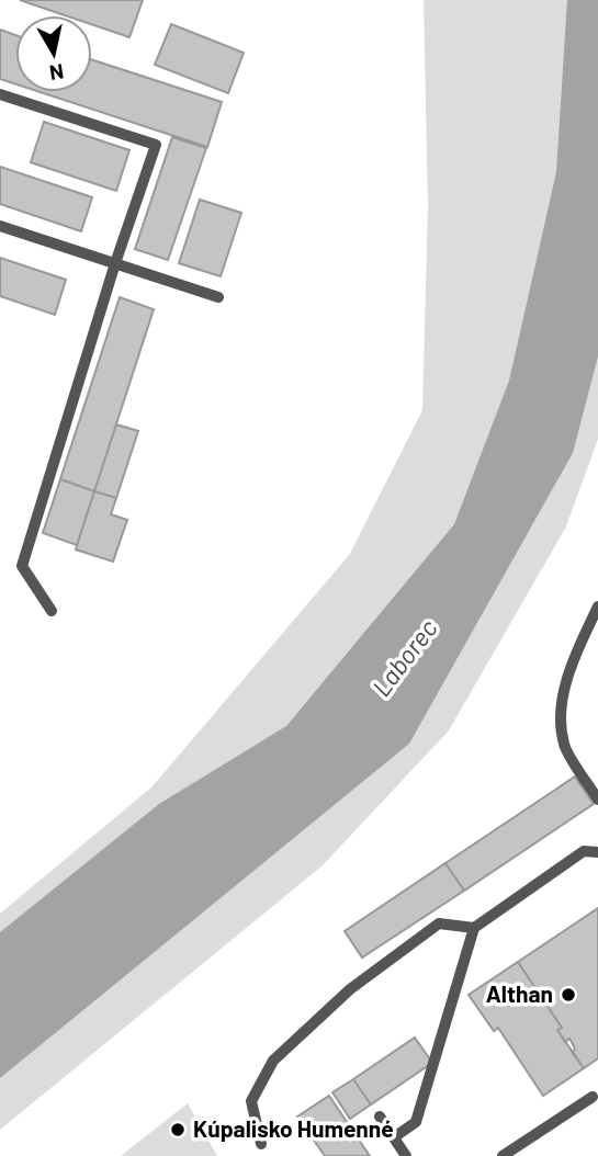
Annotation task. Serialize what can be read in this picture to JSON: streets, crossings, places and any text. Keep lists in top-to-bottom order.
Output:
{
  "water": ["Laborec"],
  "places": ["Althan", "Kúpalisko Humenné"],
  "north": "bottom"
}
